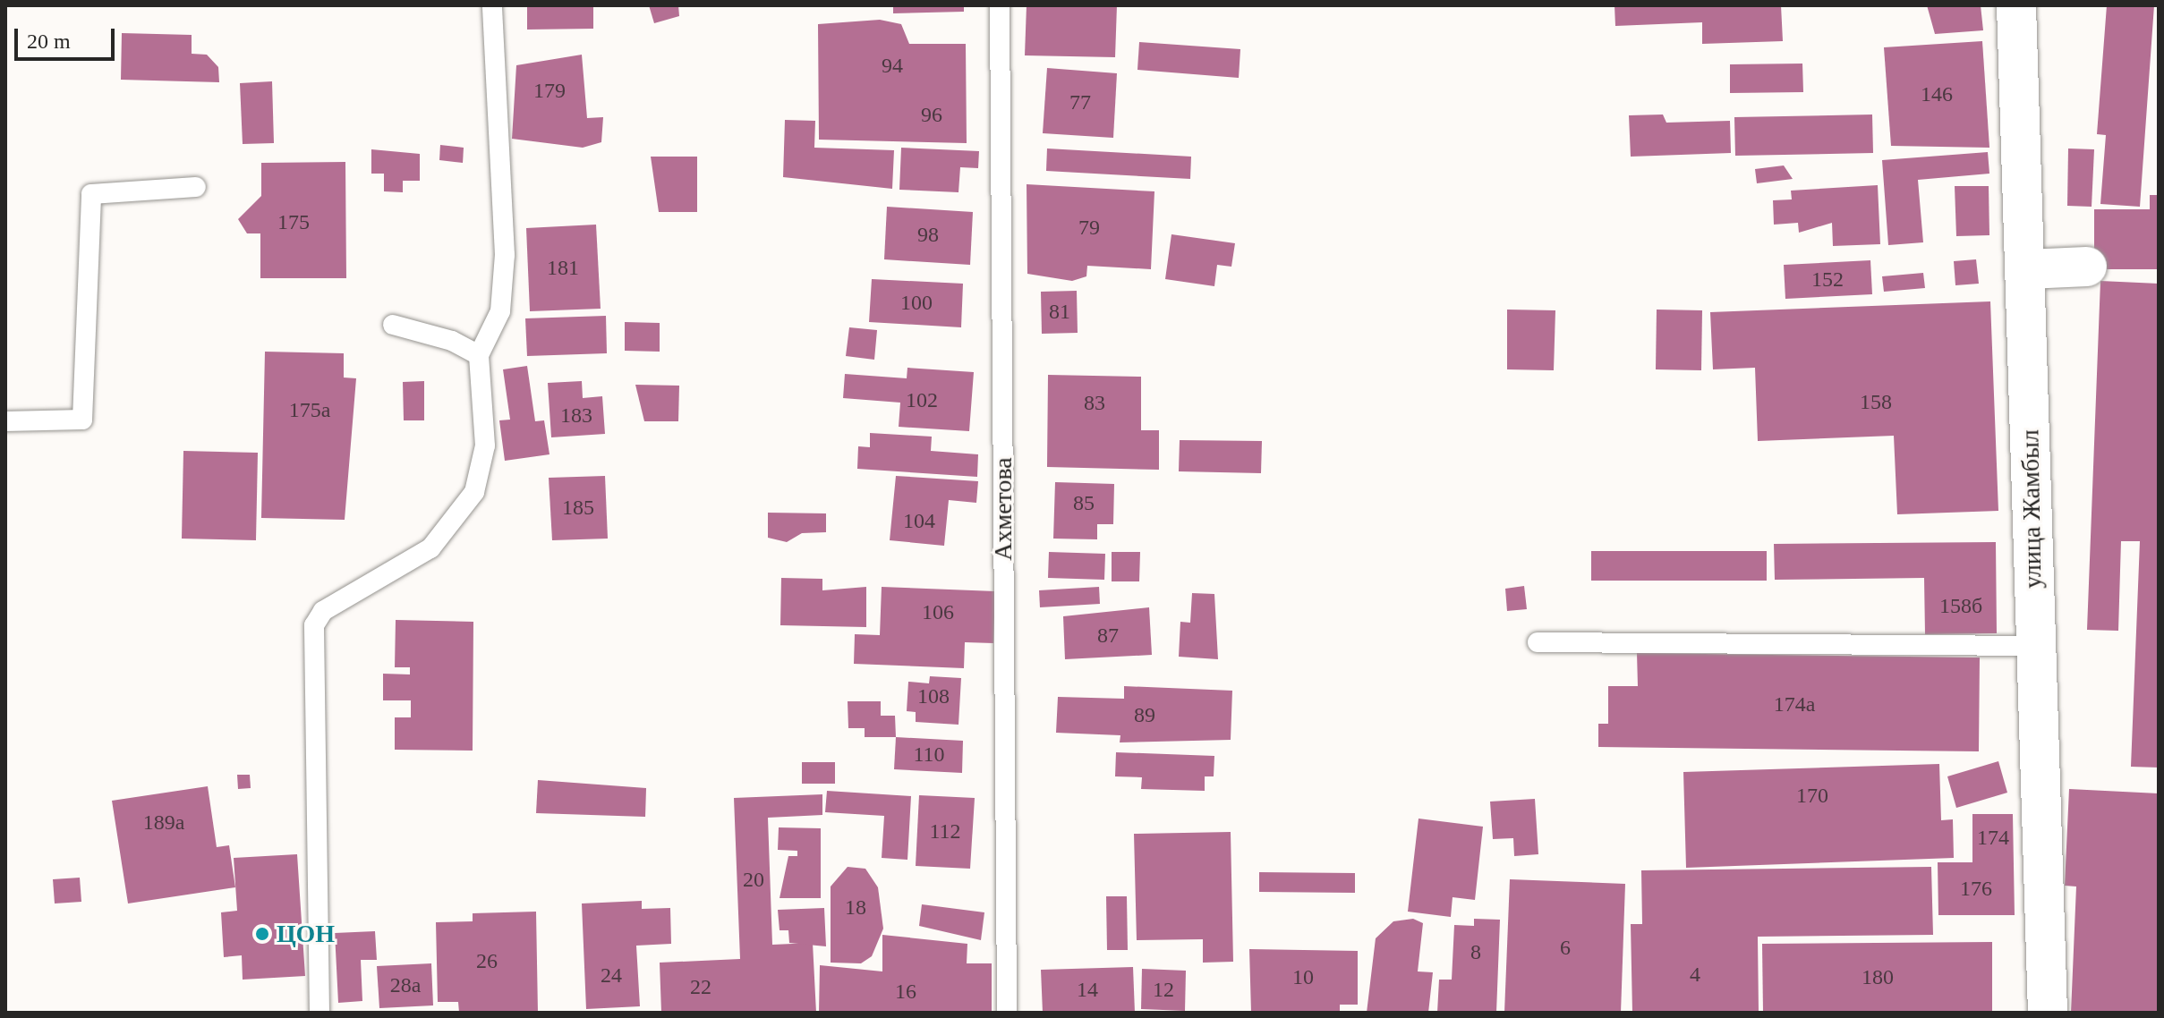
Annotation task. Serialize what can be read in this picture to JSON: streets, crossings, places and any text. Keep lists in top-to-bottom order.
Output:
{
  "streets": {
    "street": ["улица Жамбыл"],
    "lane": ["Ахметова"]
  },
  "places": ["ЦОН"],
  "house_numbers": [
    "94",
    "179",
    "146",
    "77",
    "96",
    "175",
    "79",
    "98",
    "181",
    "152",
    "100",
    "81",
    "102",
    "158",
    "83",
    "175а",
    "183",
    "85",
    "185",
    "104",
    "158б",
    "106",
    "87",
    "108",
    "174а",
    "89",
    "110",
    "170",
    "189а",
    "112",
    "174",
    "20",
    "176",
    "18",
    "6",
    "8",
    "26",
    "4",
    "24",
    "10",
    "180",
    "28а",
    "22",
    "14",
    "12",
    "16"
  ],
  "scale_bar": "20 m"
}
